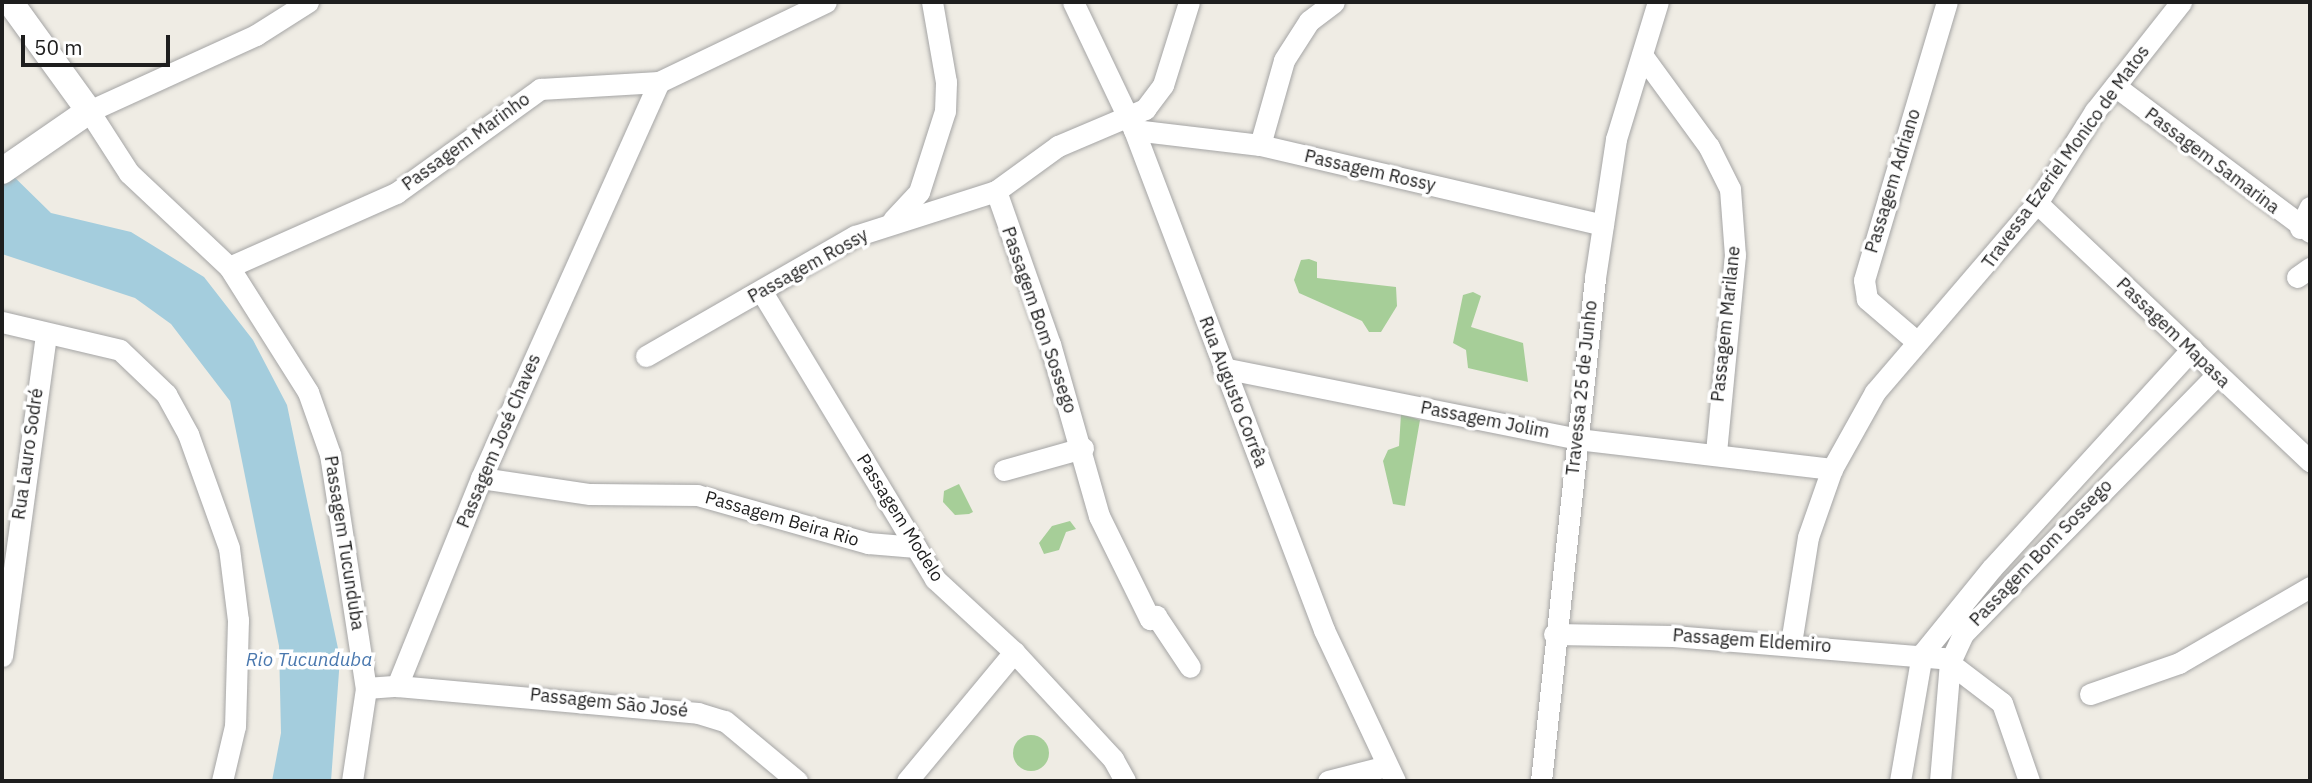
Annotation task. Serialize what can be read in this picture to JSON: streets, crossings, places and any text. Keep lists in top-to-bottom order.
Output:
{
  "streets": {
    "street": [
      "Passagem Marinho",
      "Travessa Ezeriel Monico de Matos",
      "Passagem Samarina",
      "Passagem Rossy",
      "Passagem Adriano",
      "Passagem Bom Sossego",
      "Passagem Marilane",
      "Passagem Mapasa",
      "Travessa 25 de Junho",
      "Rua Augusto Corrêa",
      "Passagem Jolim",
      "Passagem José Chaves",
      "Rua Lauro Sodré",
      "Passagem Modelo",
      "Passagem Beira Rio",
      "Passagem Tucunduba",
      "Passagem Eldemiro",
      "Passagem São José"
    ]
  },
  "crossings": [
    ["Passagem Marinho", "Passagem José Chaves"],
    ["Passagem Marinho", "Passagem Tucunduba"],
    ["Travessa Ezeriel Monico de Matos", "Passagem Samarina"],
    ["Travessa Ezeriel Monico de Matos", "Passagem Adriano"],
    ["Travessa Ezeriel Monico de Matos", "Passagem Mapasa"],
    ["Travessa Ezeriel Monico de Matos", "Passagem Jolim"],
    ["Travessa Ezeriel Monico de Matos", "Passagem Eldemiro"],
    ["Passagem Rossy", "Passagem Bom Sossego"],
    ["Passagem Rossy", "Travessa 25 de Junho"],
    ["Passagem Rossy", "Rua Augusto Corrêa"],
    ["Passagem Rossy", "Passagem Modelo"],
    ["Passagem Bom Sossego", "Passagem Mapasa"],
    ["Passagem Bom Sossego", "Passagem Eldemiro"],
    ["Passagem Marilane", "Travessa 25 de Junho"],
    ["Passagem Marilane", "Passagem Jolim"],
    ["Travessa 25 de Junho", "Passagem Jolim"],
    ["Travessa 25 de Junho", "Passagem Eldemiro"],
    ["Rua Augusto Corrêa", "Passagem Jolim"],
    ["Passagem José Chaves", "Passagem Beira Rio"],
    ["Passagem José Chaves", "Passagem São José"],
    ["Passagem Modelo", "Passagem Beira Rio"]
  ],
  "water": ["Rio Tucunduba"],
  "scale_bar": "50 m"
}
